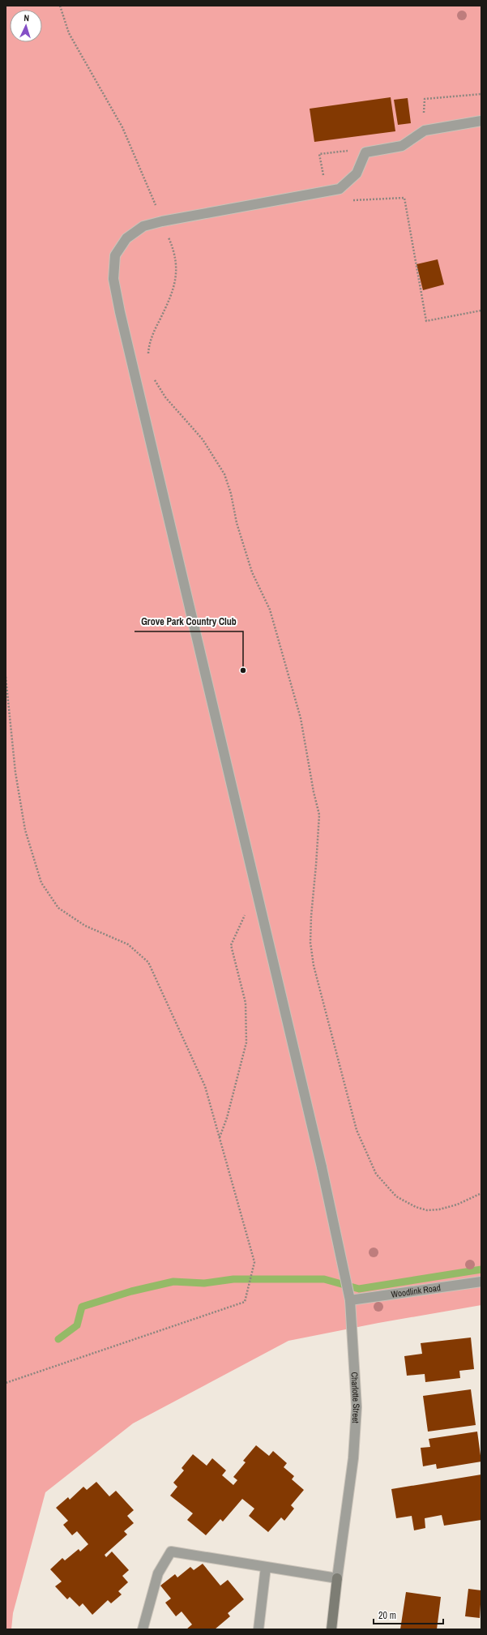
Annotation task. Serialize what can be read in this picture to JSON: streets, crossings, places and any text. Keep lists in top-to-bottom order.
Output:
{
  "streets": {
    "street": ["Woodlink Road", "Charlotte Street"]
  },
  "crossings": [
    ["Woodlink Road", "Charlotte Street"]
  ],
  "places": ["Grove Park Country Club"],
  "scale_bar": "20 m",
  "north": "top"
}
